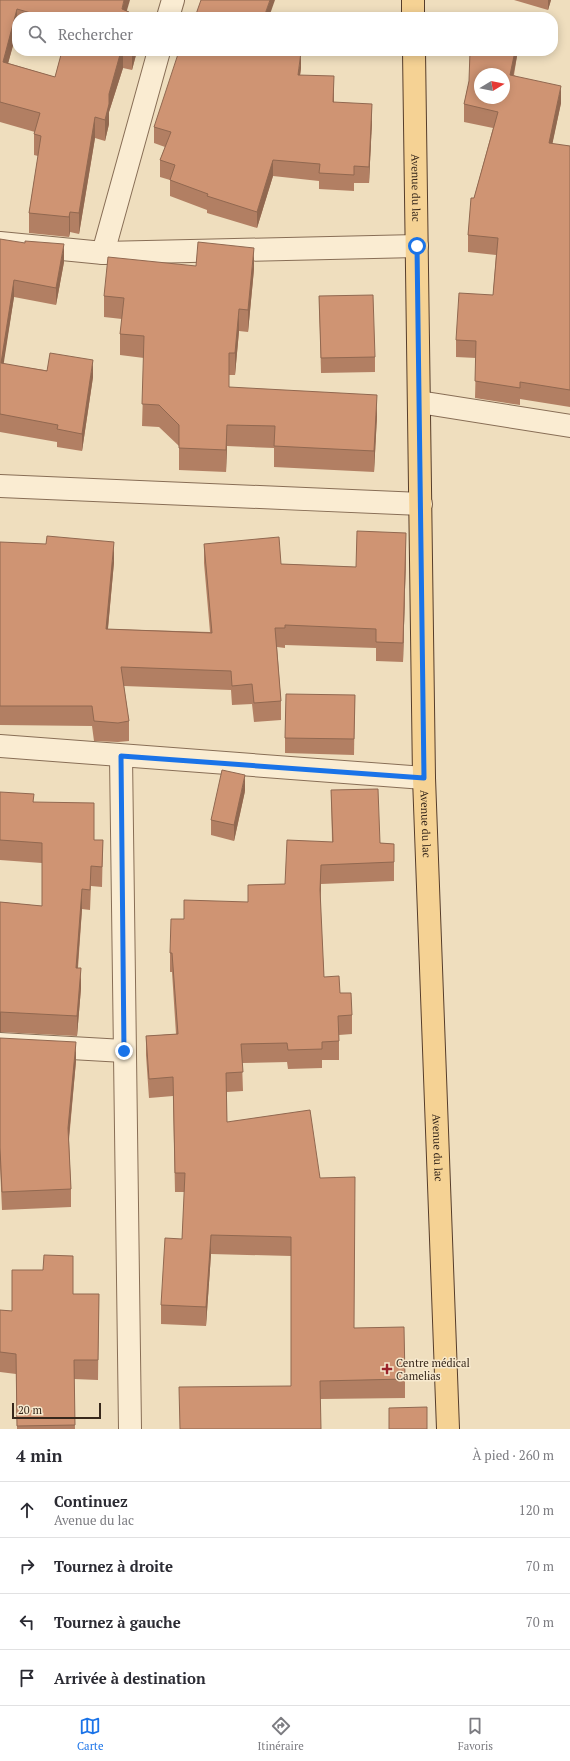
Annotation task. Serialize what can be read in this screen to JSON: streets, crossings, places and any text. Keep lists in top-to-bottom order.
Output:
{
  "streets": {
    "main road": ["Avenue du lac"]
  },
  "places": {
    "health": ["Centre médical Camelias"]
  },
  "scale_bar": "20 m",
  "north": "right",
  "page": {
    "search": "Rechercher",
    "scale": "20 m",
    "heading": ["4 min", "À pied · 260 m"],
    "list": [
      ["Continuez", "Avenue du lac", "120 m"],
      ["Tournez à droite", "70 m"],
      ["Tournez à gauche", "70 m"],
      "Arrivée à destination"
    ],
    "nav": ["Carte", "Itinéraire", "Favoris"]
  }
}
